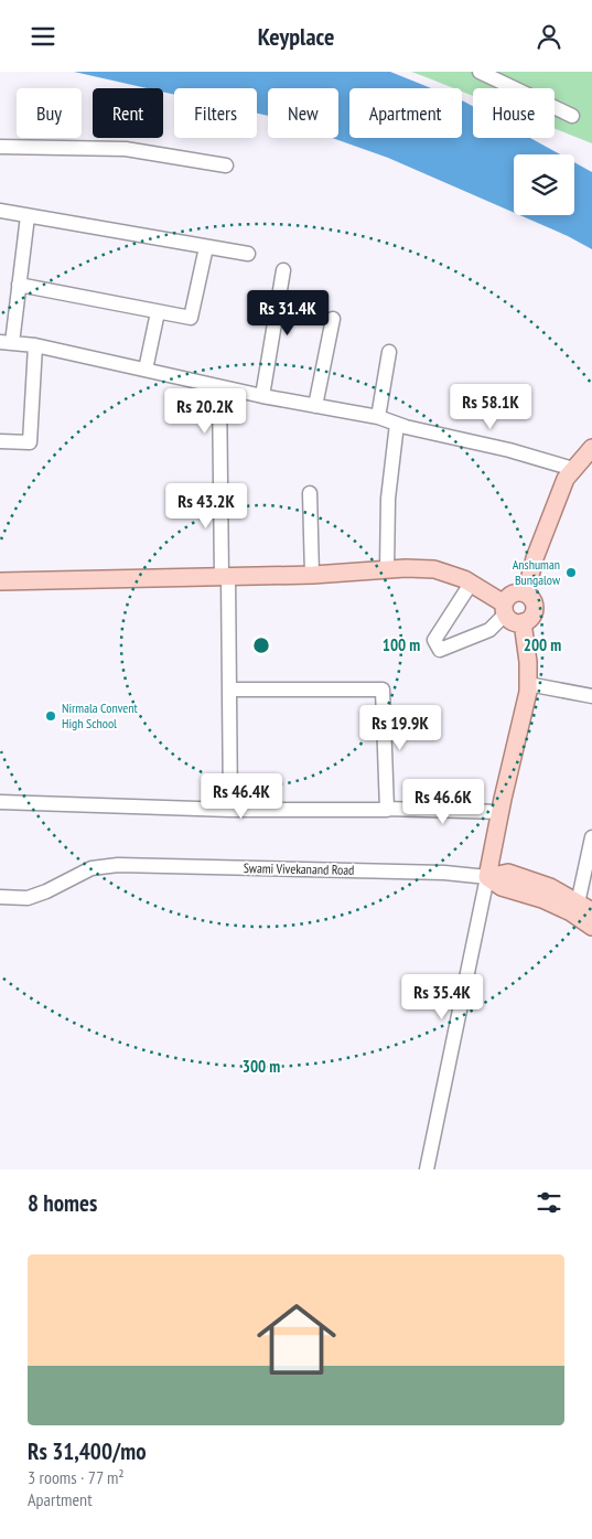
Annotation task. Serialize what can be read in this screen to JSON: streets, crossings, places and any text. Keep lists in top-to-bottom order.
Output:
{
  "streets": {
    "main road": ["Swami Vivekanand Road"]
  },
  "places": ["Anshuman Bungalow", "Nirmala Convent High School"],
  "page": {
    "header": "Keyplace",
    "chip": [
      "Buy",
      "Rent",
      "Filters",
      "New",
      "Apartment",
      "House"
    ],
    "price": [
      "Rs 31.4K",
      "Rs 58.1K",
      "Rs 20.2K",
      "Rs 43.2K",
      "Rs 19.9K",
      "Rs 46.4K",
      "Rs 46.6K",
      "Rs 35.4K"
    ],
    "heading": "8 homes",
    "list": [
      {
        "name": "Rs 31,400/mo",
        "note": "3 rooms · 77 m² · Apartment"
      }
    ]
  },
  "rings": ["100 m", "200 m", "300 m"]
}
